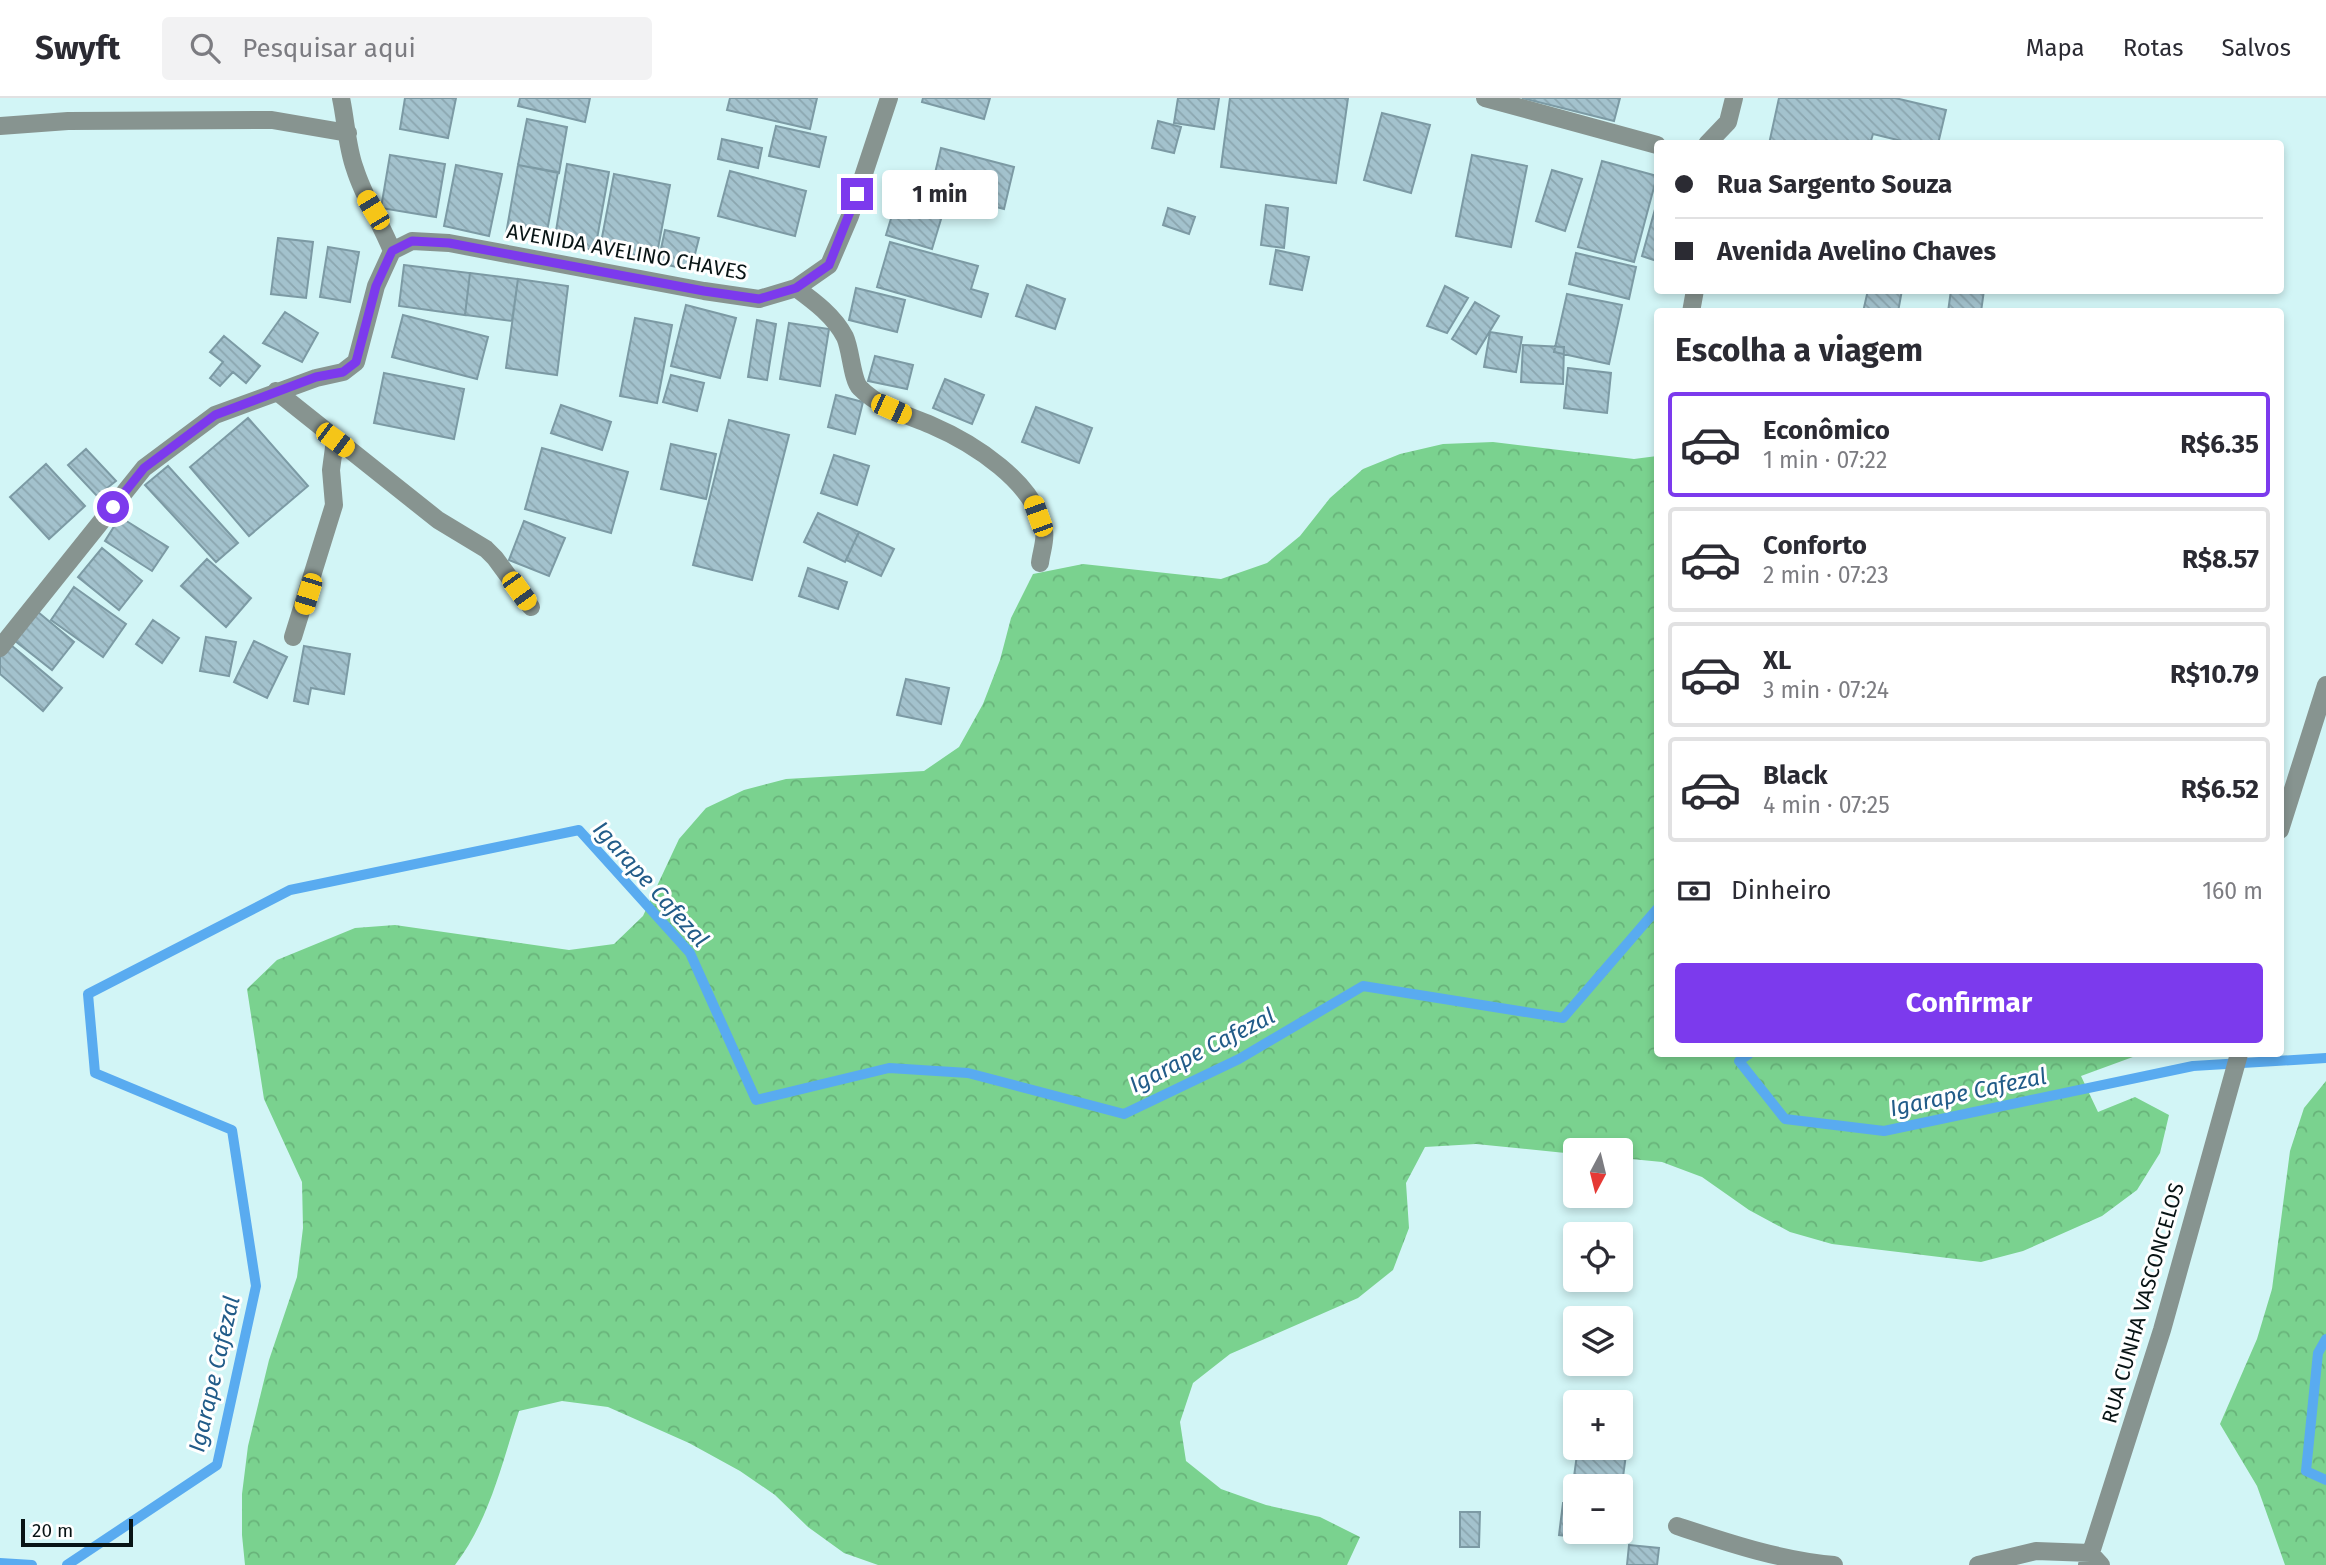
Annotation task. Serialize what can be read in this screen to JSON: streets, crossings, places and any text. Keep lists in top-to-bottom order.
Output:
{
  "streets": {
    "street": ["AVENIDA AVELINO CHAVES", "RUA CUNHA VASCONCELOS"]
  },
  "water": ["Igarape Cafezal"],
  "scale_bar": "20 m",
  "north": "bottom",
  "page": {
    "header": "Swyft",
    "search": "Pesquisar aqui",
    "nav": ["Mapa", "Rotas", "Salvos"],
    "banner": ["Rua Sargento Souza", "Avenida Avelino Chaves"],
    "bubble": "1 min",
    "heading": "Escolha a viagem",
    "list": [
      {
        "name": "Econômico",
        "note": "1 min · 07:22",
        "value": "R$6.35"
      },
      {
        "name": "Conforto",
        "note": "2 min · 07:23",
        "value": "R$8.57"
      },
      {
        "name": "XL",
        "note": "3 min · 07:24",
        "value": "R$10.79"
      },
      {
        "name": "Black",
        "note": "4 min · 07:25",
        "value": "R$6.52"
      }
    ],
    "pay": ["Dinheiro", "160 m"],
    "buttons": "Confirmar",
    "map_buttons": ["+", "−"],
    "scale": "20 m"
  }
}
